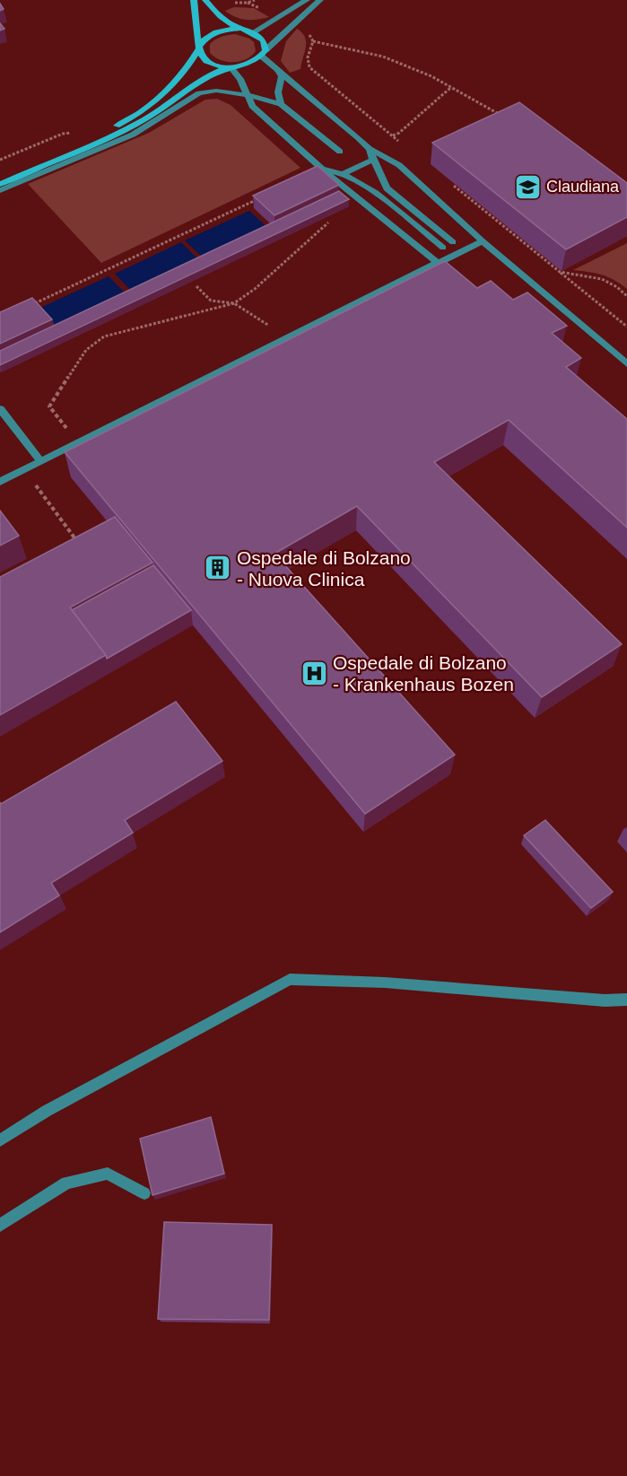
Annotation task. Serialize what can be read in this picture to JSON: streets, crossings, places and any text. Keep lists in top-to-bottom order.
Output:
{
  "places": {
    "school or university": ["Claudiana"],
    "building": ["Ospedale di Bolzano - Nuova Clinica"],
    "hospital": ["Ospedale di Bolzano - Krankenhaus Bozen"]
  }
}
